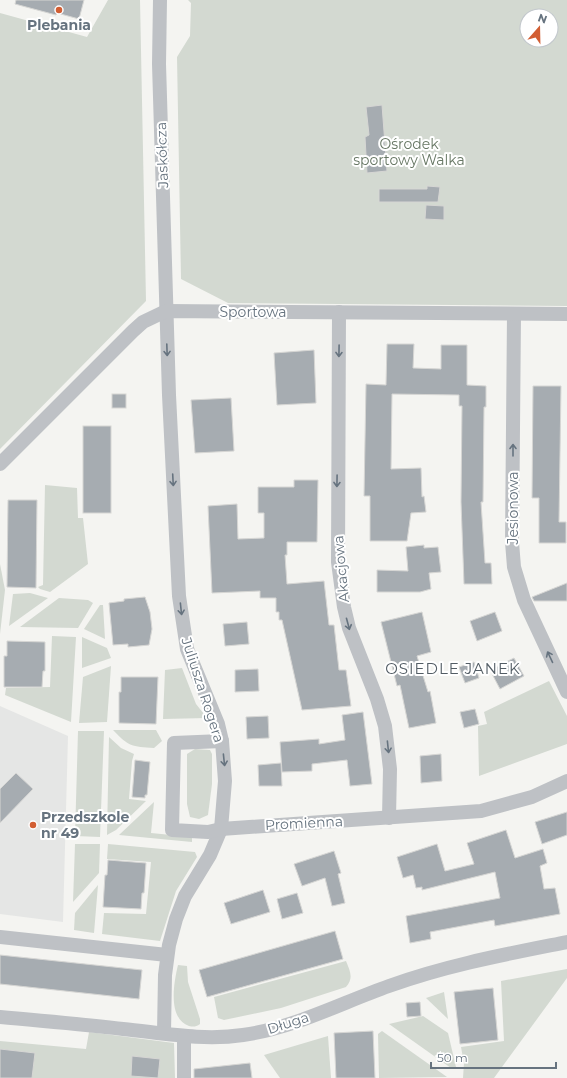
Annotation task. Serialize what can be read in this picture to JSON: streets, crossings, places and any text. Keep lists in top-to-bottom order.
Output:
{
  "streets": {
    "street": [
      "Jaskółcza",
      "Sportowa",
      "Jesionowa",
      "Akacjowa",
      "Juliusza Rogera",
      "Promienna",
      "Długa"
    ]
  },
  "crossings": [
    ["Jaskółcza", "Sportowa"],
    ["Jaskółcza", "Juliusza Rogera"],
    ["Sportowa", "Jesionowa"],
    ["Sportowa", "Akacjowa"],
    ["Sportowa", "Juliusza Rogera"],
    ["Akacjowa", "Promienna"],
    ["Juliusza Rogera", "Promienna"],
    ["Juliusza Rogera", "Długa"]
  ],
  "one_way": ["Jesionowa", "Akacjowa", "Juliusza Rogera"],
  "districts": ["OSIEDLE JANEK"],
  "parks": ["Ośrodek sportowy Walka"],
  "places": ["Plebania", "Przedszkole nr 49"],
  "scale_bar": "50 m",
  "north": "top"
}
